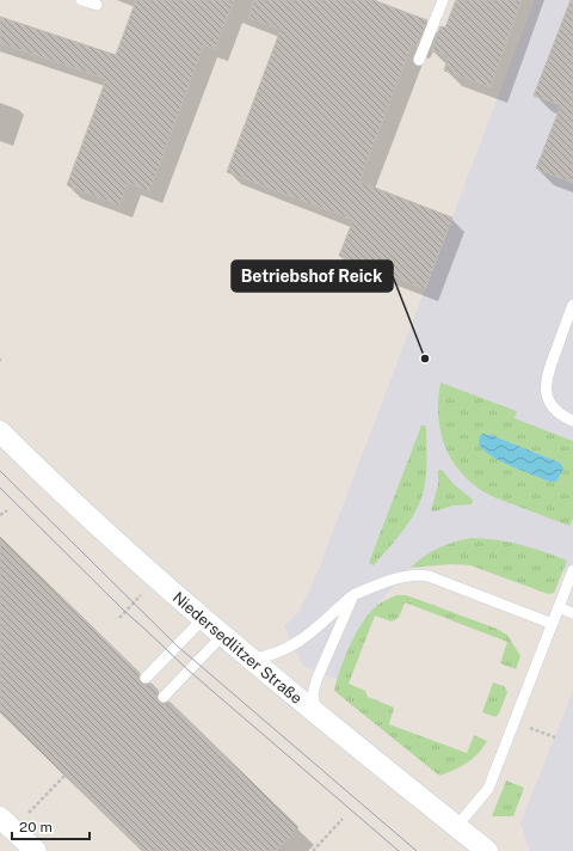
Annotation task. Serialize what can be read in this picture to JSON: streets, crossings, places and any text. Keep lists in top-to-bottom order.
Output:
{
  "streets": {
    "street": ["Niedersedlitzer Straße"]
  },
  "places": ["Betriebshof Reick"],
  "scale_bar": "20 m"
}
